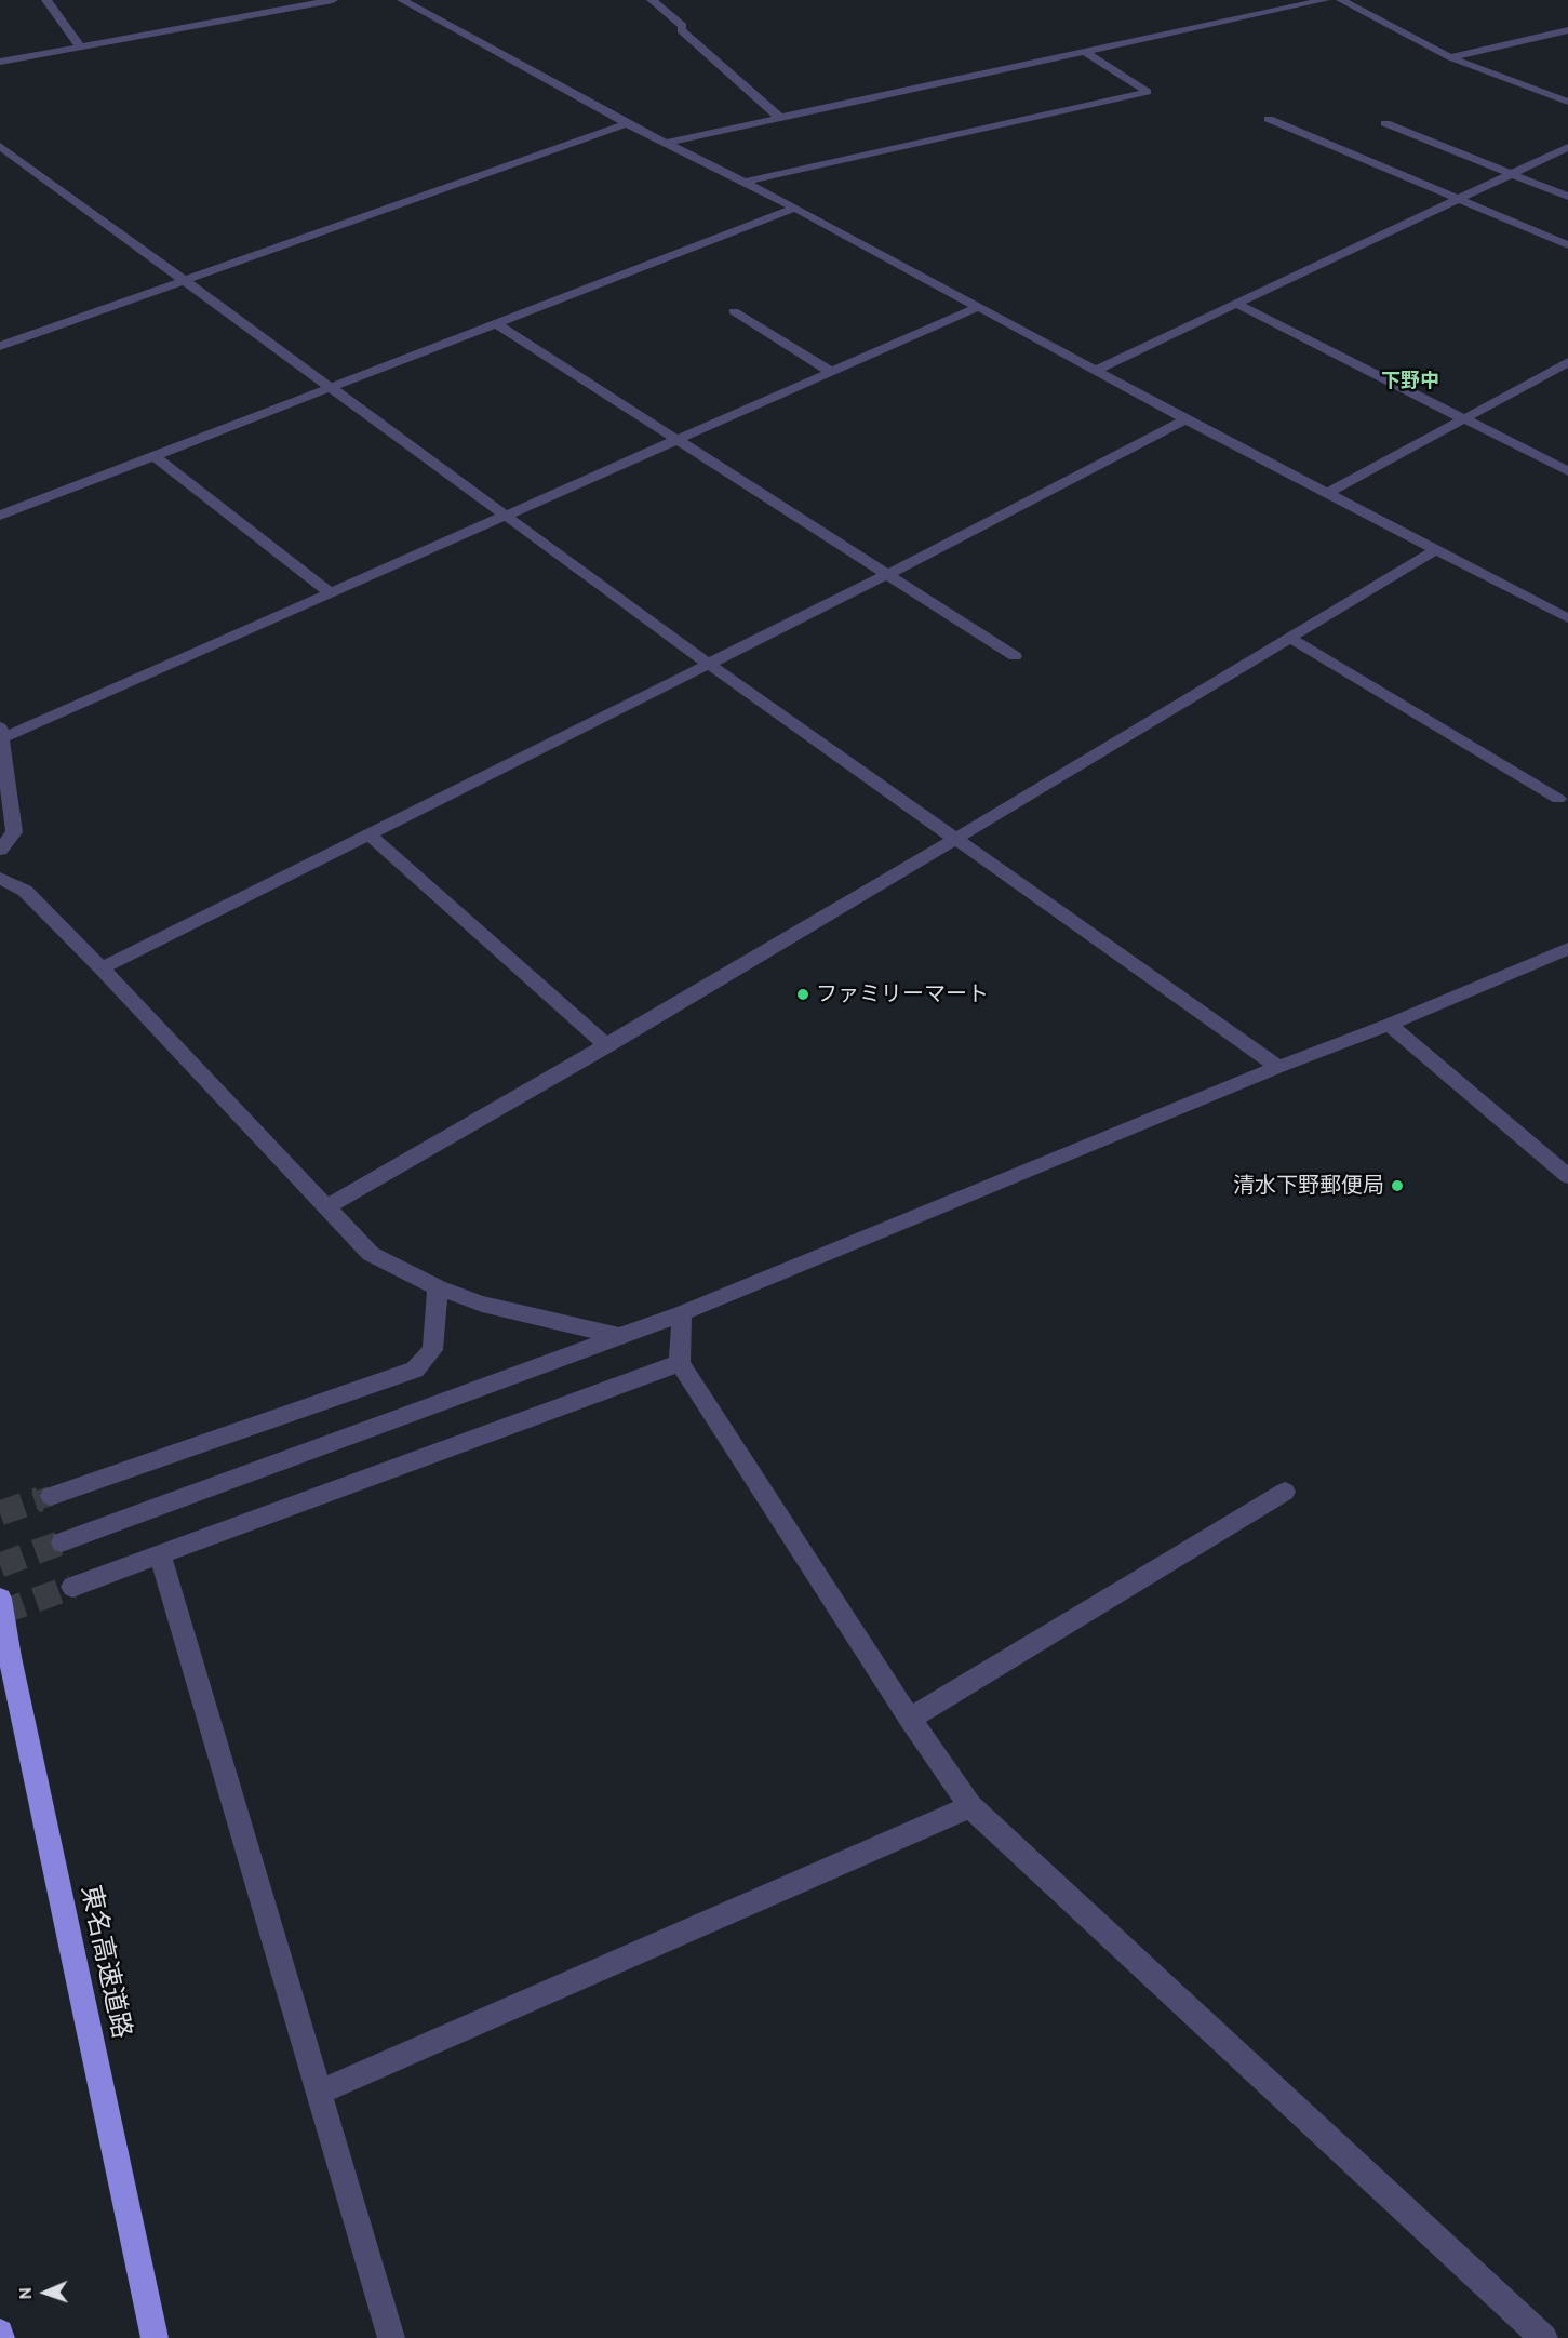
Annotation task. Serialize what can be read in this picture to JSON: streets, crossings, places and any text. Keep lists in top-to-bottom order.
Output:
{
  "streets": {
    "highway": ["東名高速道路"]
  },
  "districts": ["下野中"],
  "places": ["ファミリーマート", "清水下野郵便局"],
  "north": "left"
}
